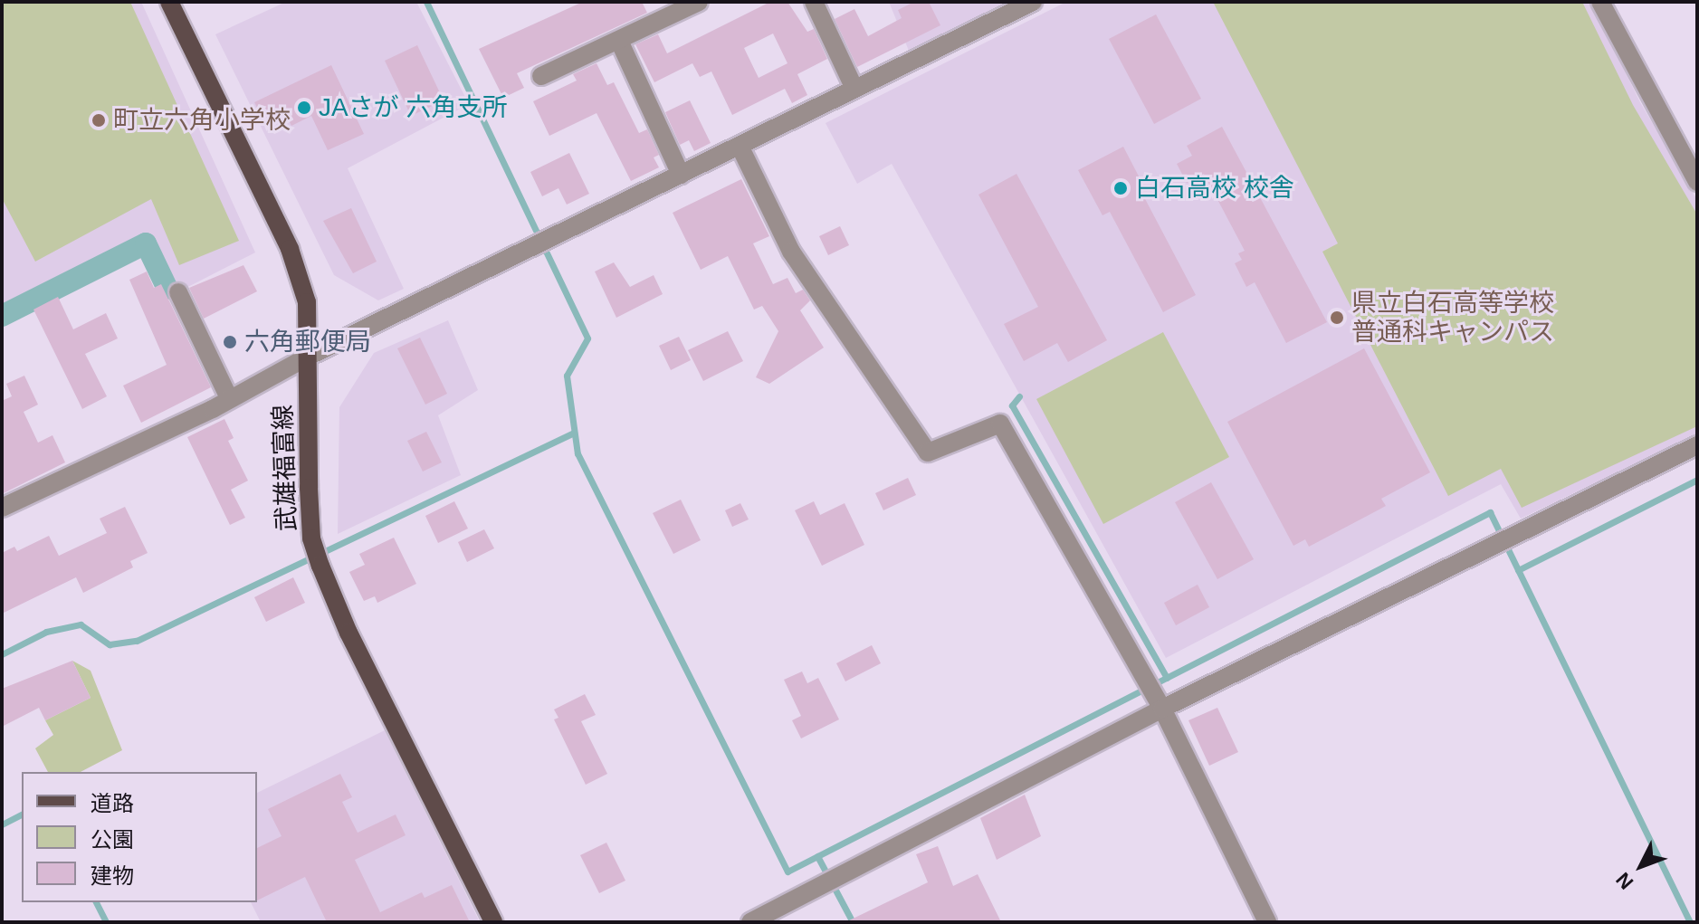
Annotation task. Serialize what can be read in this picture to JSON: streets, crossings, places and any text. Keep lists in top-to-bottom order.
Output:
{
  "streets": {
    "main road": ["武雄福富線"]
  },
  "places": [
    "JAさが 六角支所",
    "町立六角小学校",
    "白石高校 校舎",
    "県立白石高等学校 普通科キャンパス",
    "六角郵便局"
  ],
  "legend": ["道路", "公園", "建物"],
  "north": "bottom left"
}
